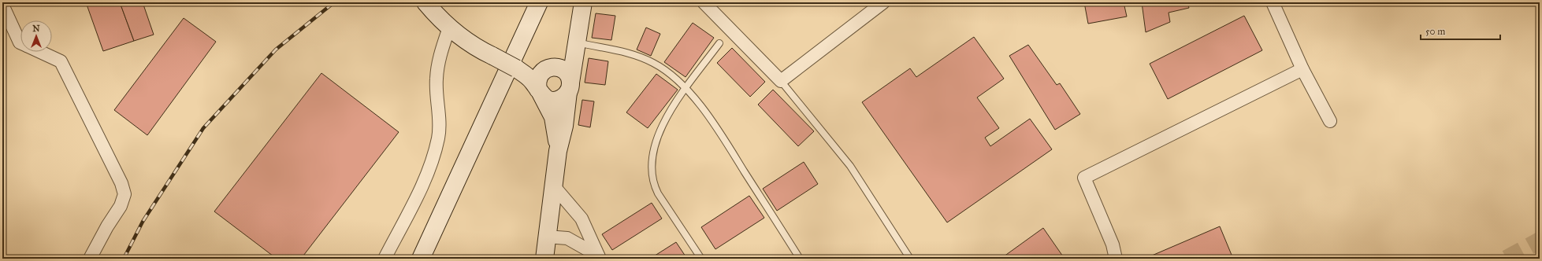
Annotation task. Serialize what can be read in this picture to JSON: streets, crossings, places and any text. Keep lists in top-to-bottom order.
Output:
{
  "scale_bar": "50 m",
  "north": "top"
}
